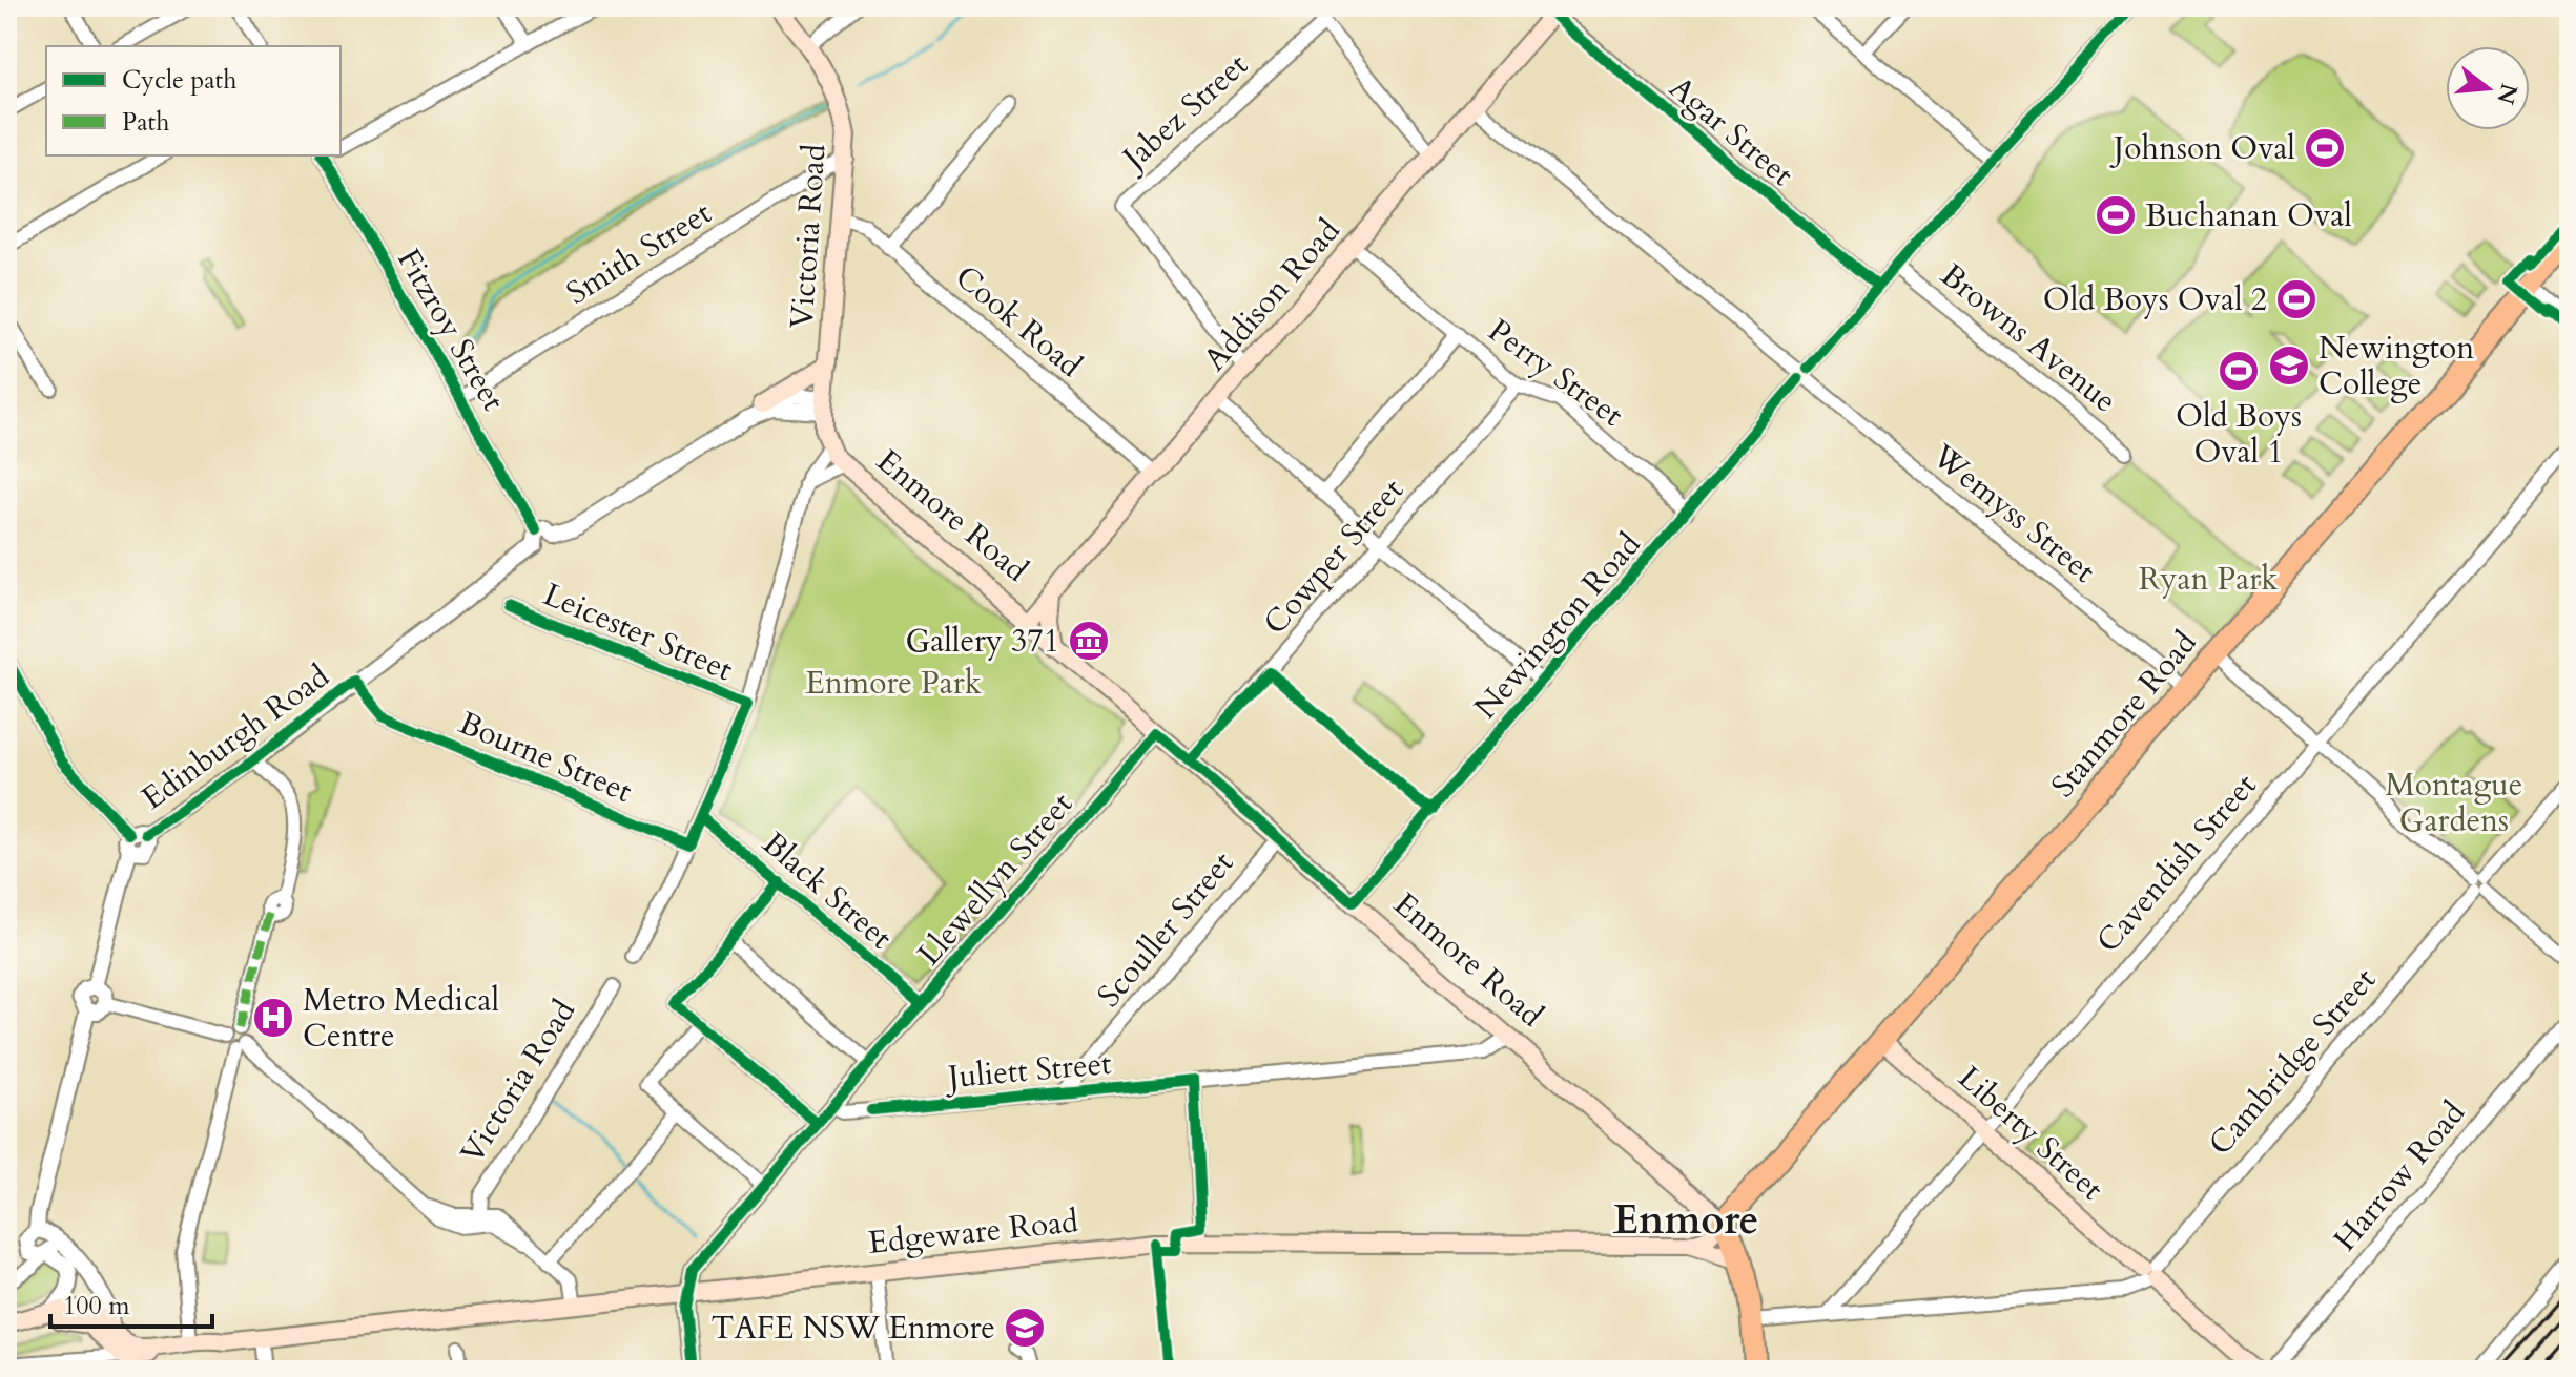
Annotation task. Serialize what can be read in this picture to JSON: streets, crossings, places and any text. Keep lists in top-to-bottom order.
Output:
{
  "streets": {
    "highway": ["Enmore Road", "Stanmore Road"],
    "main road": [
      "Victoria Road",
      "Addison Road",
      "Liberty Street",
      "Edgeware Road"
    ],
    "street": [
      "Jabez Street",
      "Agar Street",
      "Smith Street",
      "Cook Road",
      "Fitzroy Street",
      "Browns Avenue",
      "Perry Street",
      "Wemyss Street",
      "Cowper Street",
      "Newington Road",
      "Leicester Street",
      "Edinburgh Road",
      "Bourne Street",
      "Cavendish Street",
      "Llewellyn Street",
      "Black Street",
      "Scouller Street",
      "Cambridge Street",
      "Juliett Street",
      "Harrow Road"
    ]
  },
  "crossings": [
    ["Jabez Street", "Addison Road"],
    ["Agar Street", "Addison Road"],
    ["Agar Street", "Newington Road"],
    ["Victoria Road", "Smith Street"],
    ["Victoria Road", "Cook Road"],
    ["Victoria Road", "Enmore Road"],
    ["Victoria Road", "Edinburgh Road"],
    ["Smith Street", "Fitzroy Street"],
    ["Addison Road", "Cook Road"],
    ["Addison Road", "Perry Street"],
    ["Addison Road", "Wemyss Street"],
    ["Addison Road", "Enmore Road"],
    ["Fitzroy Street", "Edinburgh Road"],
    ["Browns Avenue", "Newington Road"],
    ["Perry Street", "Cowper Street"],
    ["Perry Street", "Newington Road"],
    ["Wemyss Street", "Newington Road"],
    ["Wemyss Street", "Stanmore Road"],
    ["Enmore Road", "Cowper Street"],
    ["Enmore Road", "Newington Road"],
    ["Enmore Road", "Stanmore Road"],
    ["Enmore Road", "Llewellyn Street"],
    ["Enmore Road", "Scouller Street"],
    ["Enmore Road", "Juliett Street"],
    ["Enmore Road", "Edgeware Road"],
    ["Stanmore Road", "Liberty Street"],
    ["Cavendish Street", "Liberty Street"],
    ["Llewellyn Street", "Black Street"],
    ["Llewellyn Street", "Juliett Street"],
    ["Llewellyn Street", "Edgeware Road"],
    ["Scouller Street", "Juliett Street"],
    ["Cambridge Street", "Liberty Street"]
  ],
  "districts": ["Enmore"],
  "parks": ["Ryan Park", "Enmore Park", "Montague Gardens"],
  "places": {
    "sports": [
      "Johnson Oval",
      "Buchanan Oval",
      "Old Boys Oval 2",
      "Old Boys Oval 1"
    ],
    "school or university": ["Newington College", "TAFE NSW Enmore"],
    "museum": ["Gallery 371"],
    "hospital": ["Metro Medical Centre"]
  },
  "legend": ["Cycle path", "Path"],
  "scale_bar": "100 m",
  "north": "right"
}
